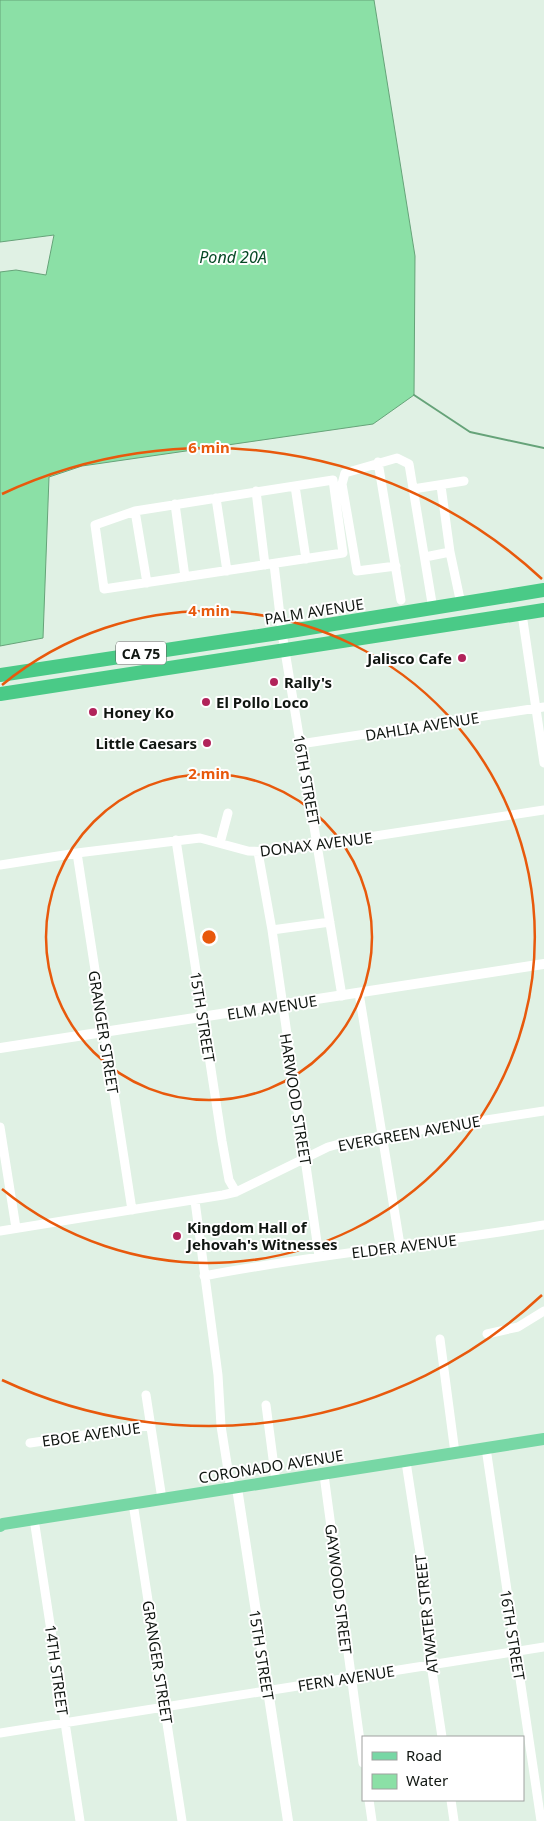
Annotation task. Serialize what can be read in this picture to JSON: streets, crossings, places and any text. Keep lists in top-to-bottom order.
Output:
{
  "streets": {
    "highway": ["PALM AVENUE", "CA 75"],
    "main road": ["CORONADO AVENUE"],
    "street": [
      "DAHLIA AVENUE",
      "16TH STREET",
      "DONAX AVENUE",
      "ELM AVENUE",
      "15TH STREET",
      "GRANGER STREET",
      "HARWOOD STREET",
      "EVERGREEN AVENUE",
      "ELDER AVENUE",
      "EBOE AVENUE",
      "GAYWOOD STREET",
      "ATWATER STREET",
      "14TH STREET",
      "FERN AVENUE"
    ]
  },
  "crossings": [
    ["PALM AVENUE", "16TH STREET"],
    ["CA 75", "16TH STREET"],
    ["DAHLIA AVENUE", "16TH STREET"],
    ["16TH STREET", "DONAX AVENUE"],
    ["16TH STREET", "ELM AVENUE"],
    ["16TH STREET", "CORONADO AVENUE"],
    ["16TH STREET", "FERN AVENUE"],
    ["DONAX AVENUE", "15TH STREET"],
    ["DONAX AVENUE", "GRANGER STREET"],
    ["DONAX AVENUE", "HARWOOD STREET"],
    ["ELM AVENUE", "15TH STREET"],
    ["ELM AVENUE", "GRANGER STREET"],
    ["ELM AVENUE", "HARWOOD STREET"],
    ["15TH STREET", "EVERGREEN AVENUE"],
    ["15TH STREET", "ELDER AVENUE"],
    ["15TH STREET", "CORONADO AVENUE"],
    ["15TH STREET", "FERN AVENUE"],
    ["GRANGER STREET", "CORONADO AVENUE"],
    ["GRANGER STREET", "FERN AVENUE"],
    ["HARWOOD STREET", "EVERGREEN AVENUE"],
    ["HARWOOD STREET", "ELDER AVENUE"],
    ["CORONADO AVENUE", "GAYWOOD STREET"],
    ["CORONADO AVENUE", "ATWATER STREET"],
    ["CORONADO AVENUE", "14TH STREET"],
    ["GAYWOOD STREET", "FERN AVENUE"],
    ["ATWATER STREET", "FERN AVENUE"],
    ["14TH STREET", "FERN AVENUE"]
  ],
  "water": ["Pond 20A"],
  "places": [
    "Jalisco Cafe",
    "Rally's",
    "El Pollo Loco",
    "Honey Ko",
    "Little Caesars",
    "Kingdom Hall of Jehovah's Witnesses"
  ],
  "legend": ["Road", "Water"],
  "rings": ["6 min", "4 min", "2 min"]
}
